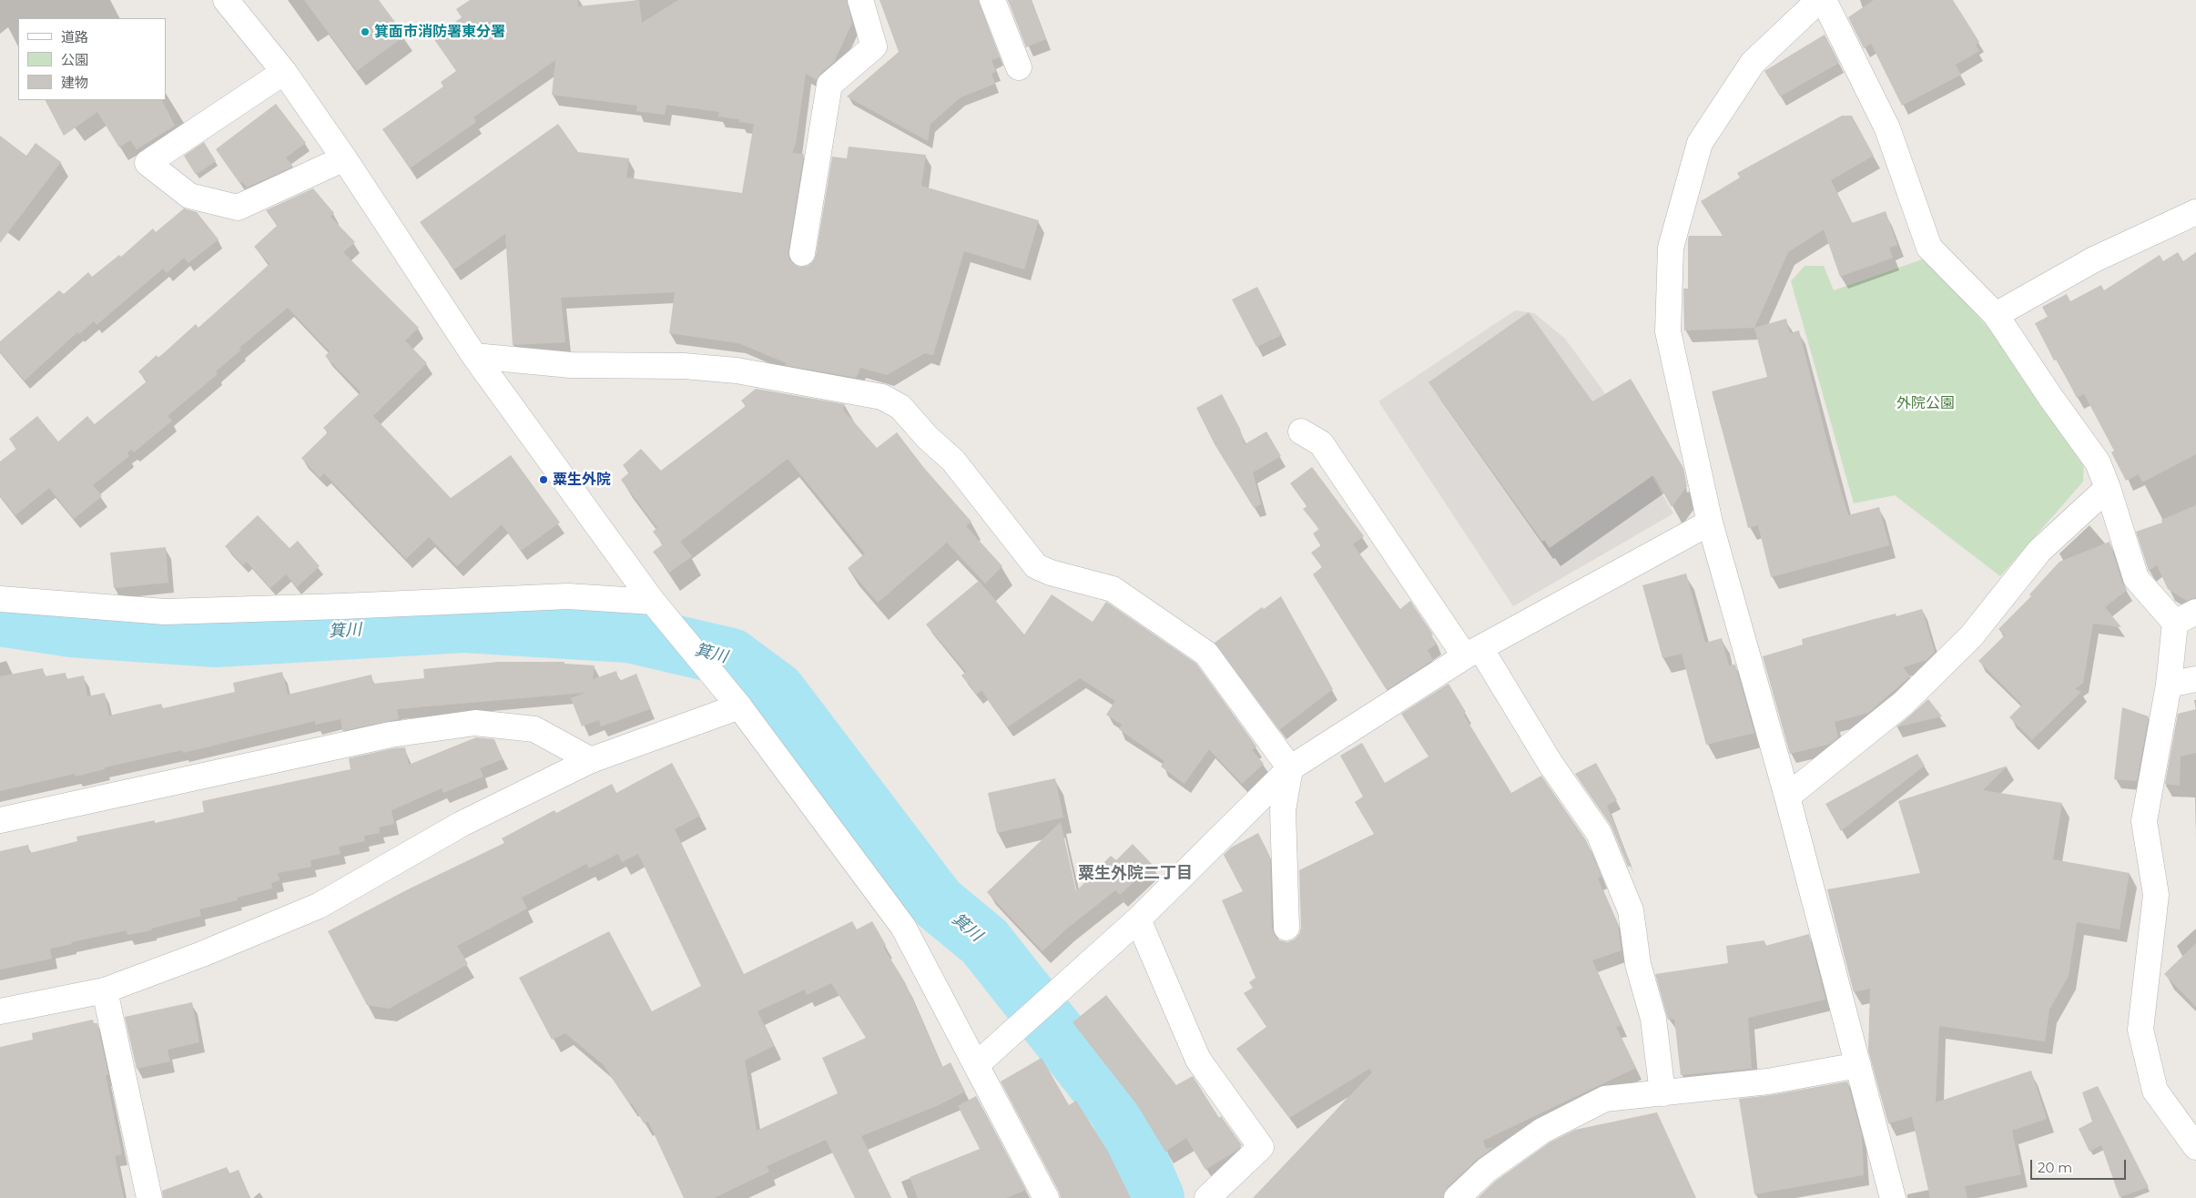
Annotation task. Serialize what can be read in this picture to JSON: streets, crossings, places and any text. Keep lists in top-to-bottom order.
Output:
{
  "districts": ["粟生外院二丁目"],
  "water": ["箕川"],
  "parks": ["外院公園"],
  "places": ["箕面市消防署東分署", "粟生外院"],
  "legend": ["道路", "公園", "建物"],
  "scale_bar": "20 m"
}
